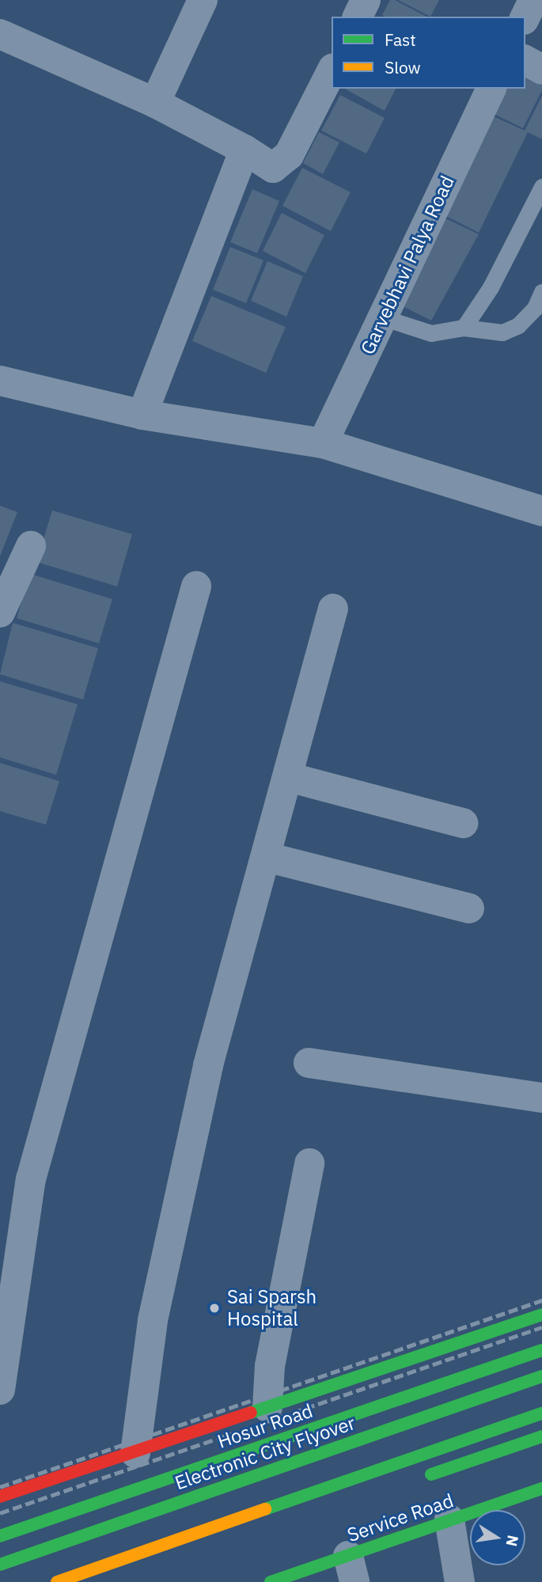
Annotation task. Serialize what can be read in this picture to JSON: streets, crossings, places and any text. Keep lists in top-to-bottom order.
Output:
{
  "streets": {
    "main road": ["Hosur Road", "Electronic City Flyover", "Service Road"],
    "street": ["Garvebhavi Palya Road"]
  },
  "places": ["Sai Sparsh Hospital"],
  "legend": ["Fast", "Slow"],
  "north": "right"
}
